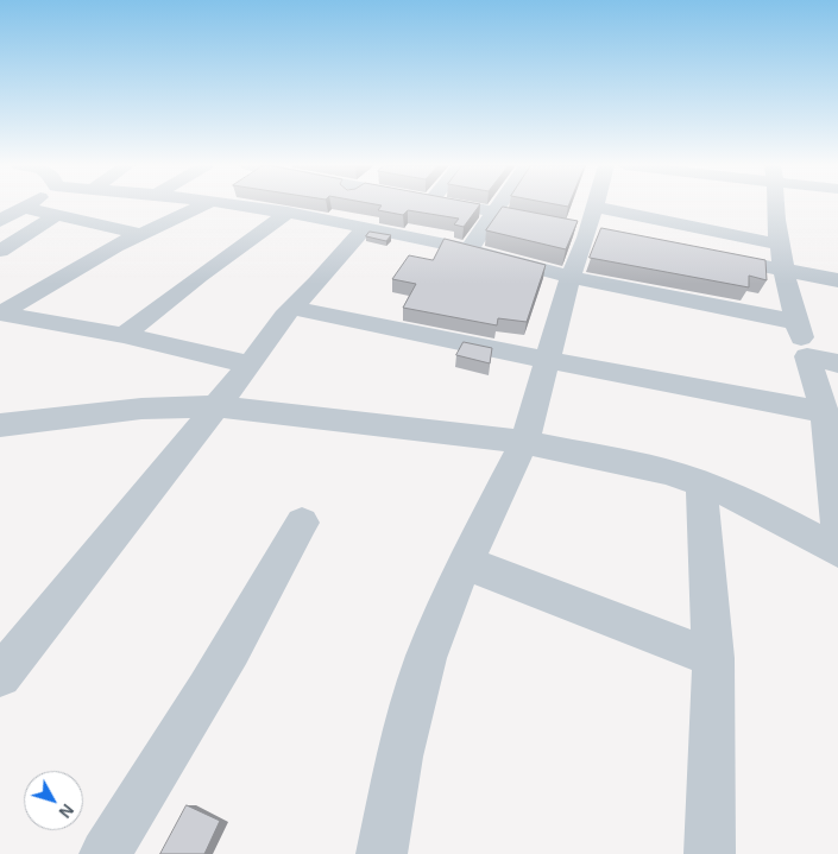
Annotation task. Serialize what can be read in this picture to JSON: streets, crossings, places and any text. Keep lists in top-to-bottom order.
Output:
{
  "north": "bottom right"
}
